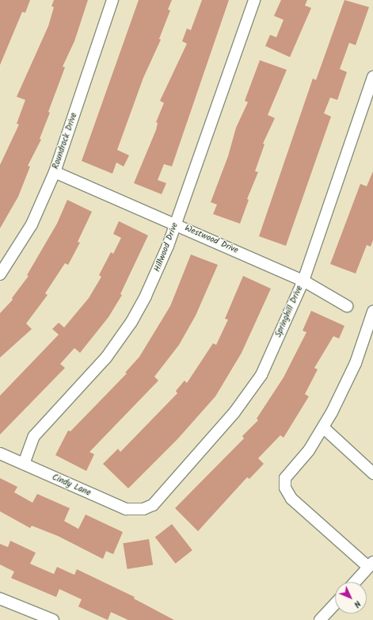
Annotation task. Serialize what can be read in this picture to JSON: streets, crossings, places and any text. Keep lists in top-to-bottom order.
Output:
{
  "streets": {
    "street": [
      "Roundrock Drive",
      "Westwood Drive",
      "Hillwood Drive",
      "Springhill Drive",
      "Cindy Lane"
    ]
  },
  "crossings": [
    ["Roundrock Drive", "Westwood Drive"],
    ["Westwood Drive", "Hillwood Drive"],
    ["Westwood Drive", "Springhill Drive"],
    ["Hillwood Drive", "Cindy Lane"],
    ["Springhill Drive", "Cindy Lane"]
  ],
  "north": "bottom right"
}
